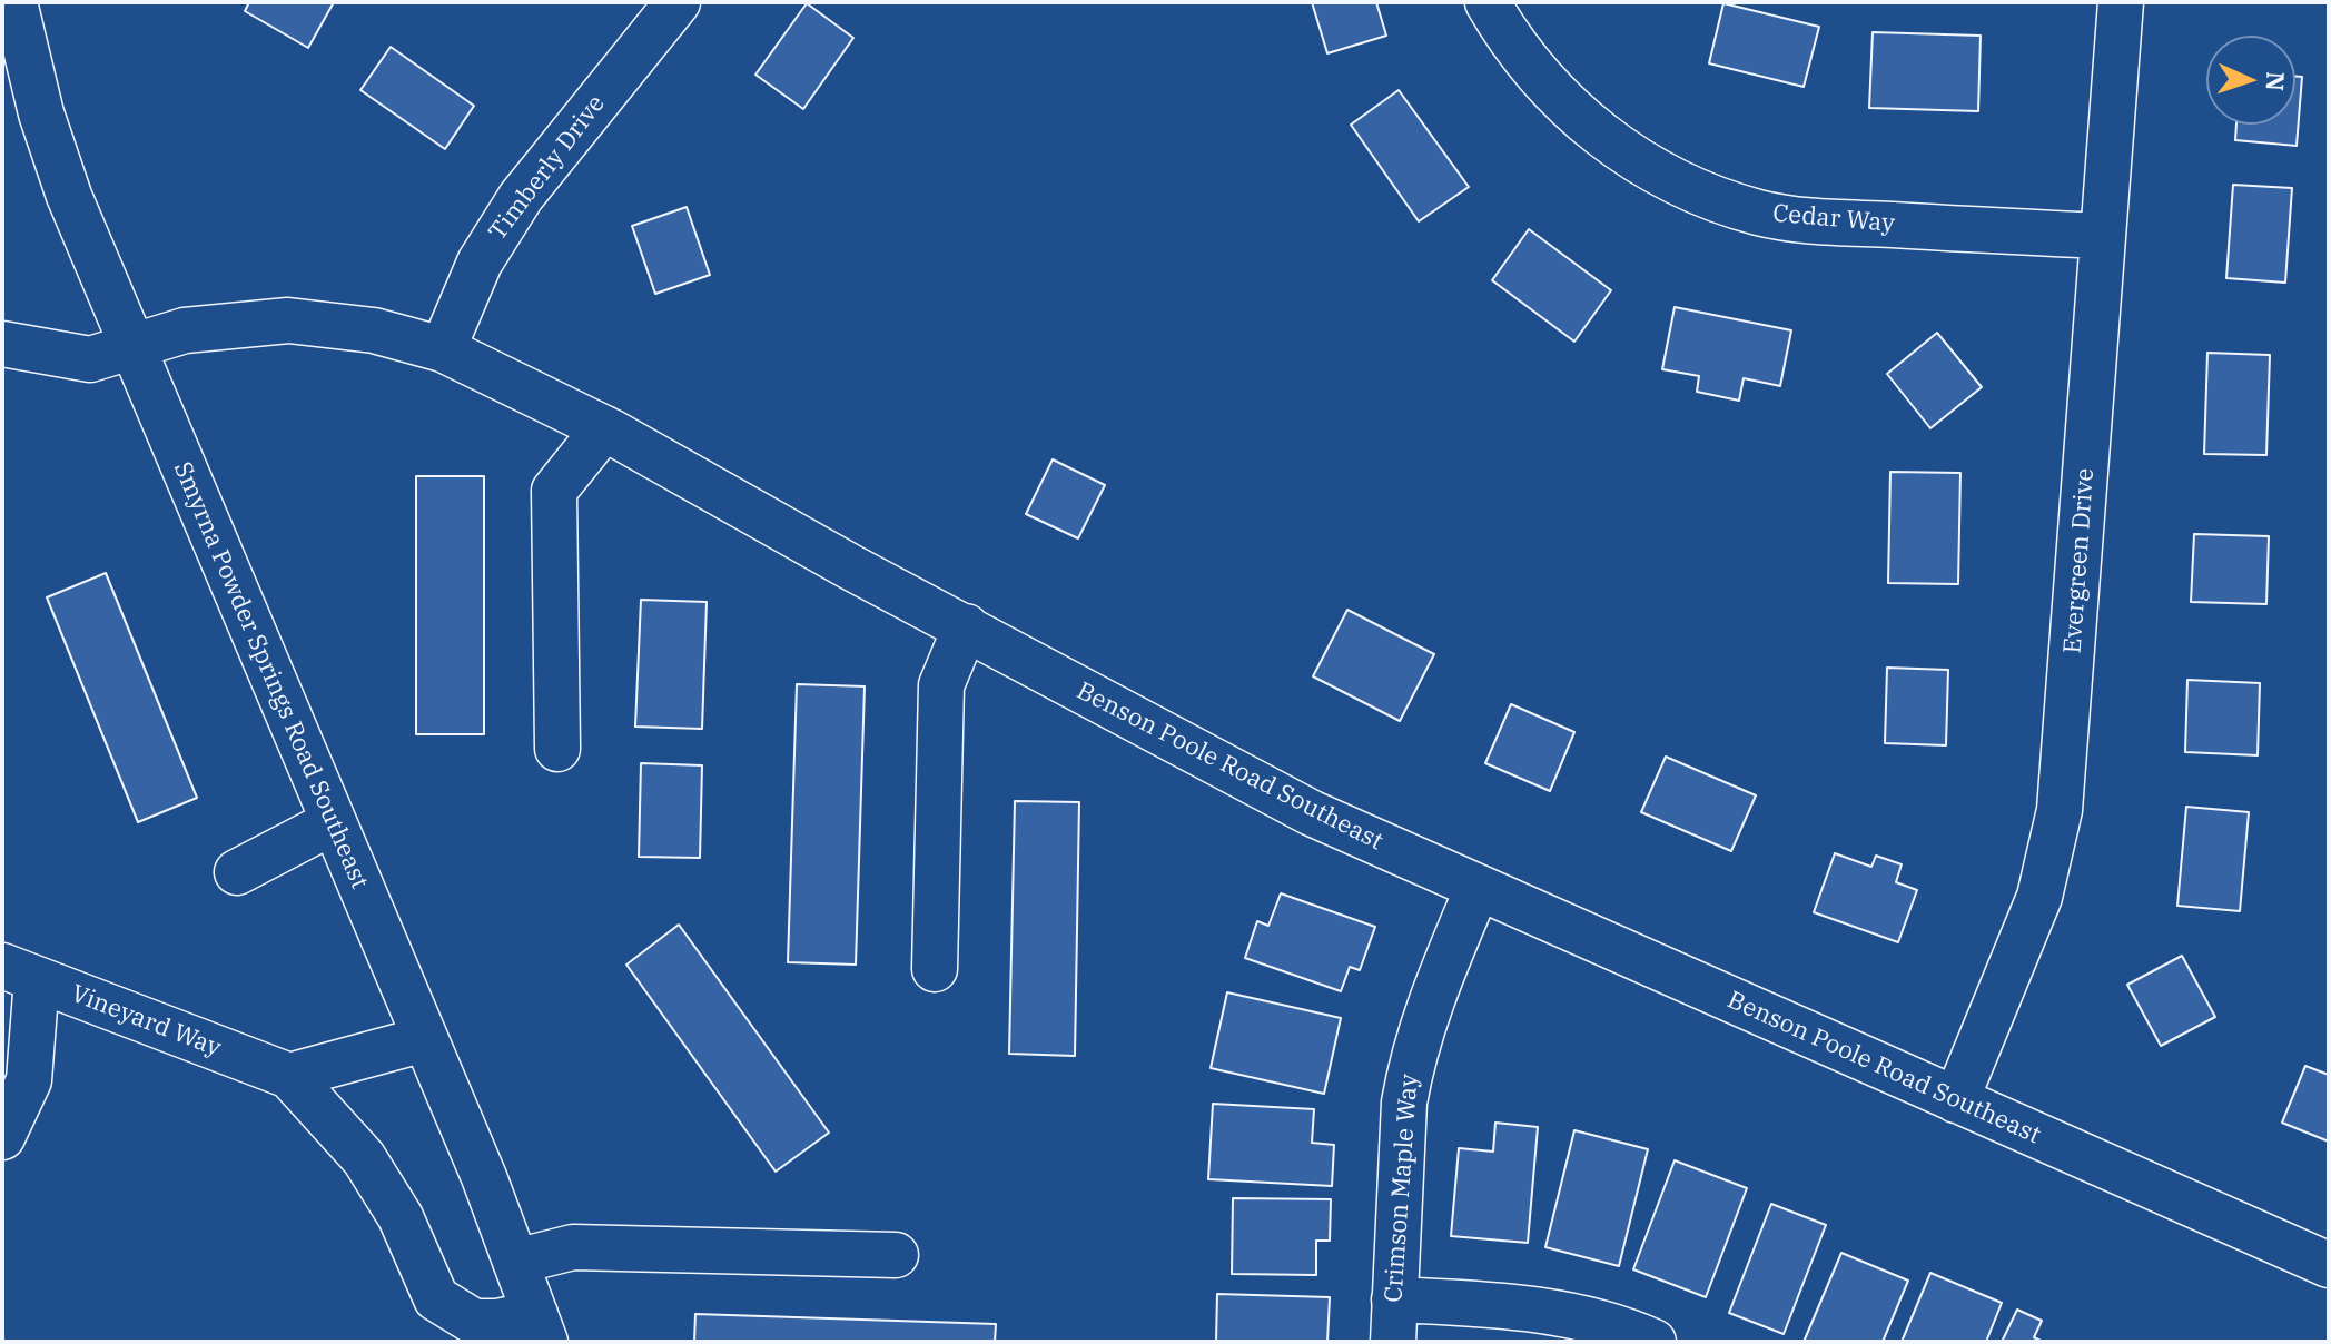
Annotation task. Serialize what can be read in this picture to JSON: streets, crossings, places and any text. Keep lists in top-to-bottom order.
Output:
{
  "streets": {
    "street": [
      "Timberly Drive",
      "Cedar Way",
      "Evergreen Drive",
      "Smyrna Powder Springs Road Southeast",
      "Benson Poole Road Southeast",
      "Vineyard Way",
      "Crimson Maple Way"
    ]
  },
  "crossings": [
    ["Timberly Drive", "Benson Poole Road Southeast"],
    ["Cedar Way", "Evergreen Drive"],
    ["Evergreen Drive", "Benson Poole Road Southeast"],
    ["Smyrna Powder Springs Road Southeast", "Benson Poole Road Southeast"],
    ["Benson Poole Road Southeast", "Crimson Maple Way"]
  ],
  "north": "right"
}
